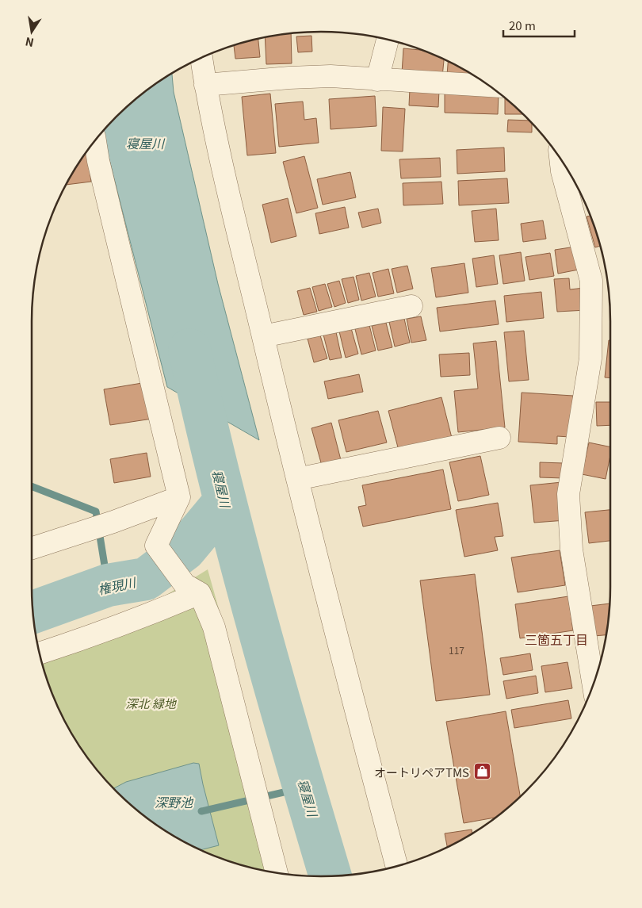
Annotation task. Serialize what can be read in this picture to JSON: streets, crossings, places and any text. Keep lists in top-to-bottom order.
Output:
{
  "districts": ["三箇五丁目"],
  "water": ["寝屋川", "権現川", "深野池"],
  "parks": ["深北 緑地"],
  "places": {
    "shop": ["オートリペアTMS"]
  },
  "house_numbers": ["117"],
  "scale_bar": "20 m",
  "north": "bottom"
}
